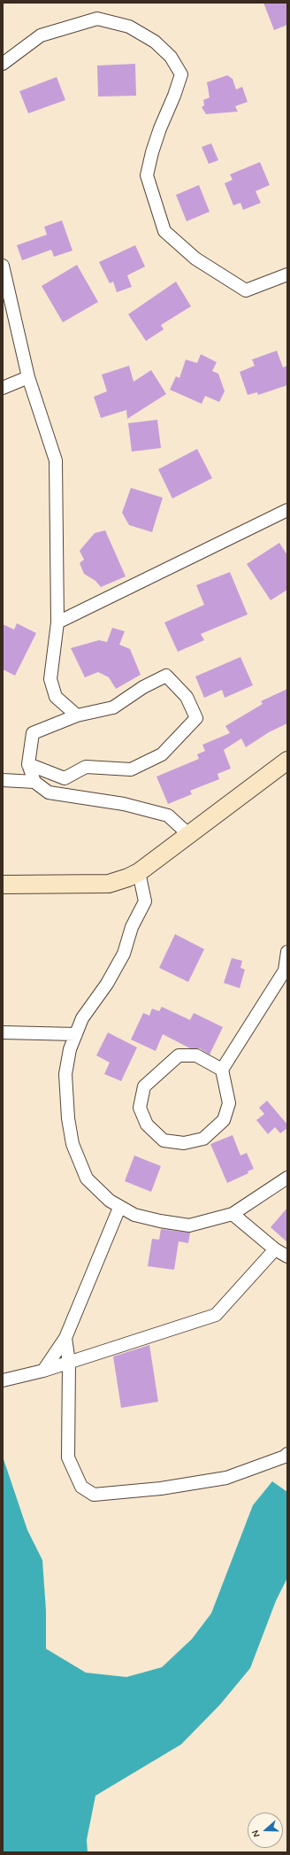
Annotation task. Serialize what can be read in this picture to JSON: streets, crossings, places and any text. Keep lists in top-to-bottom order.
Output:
{
  "north": "left"
}
